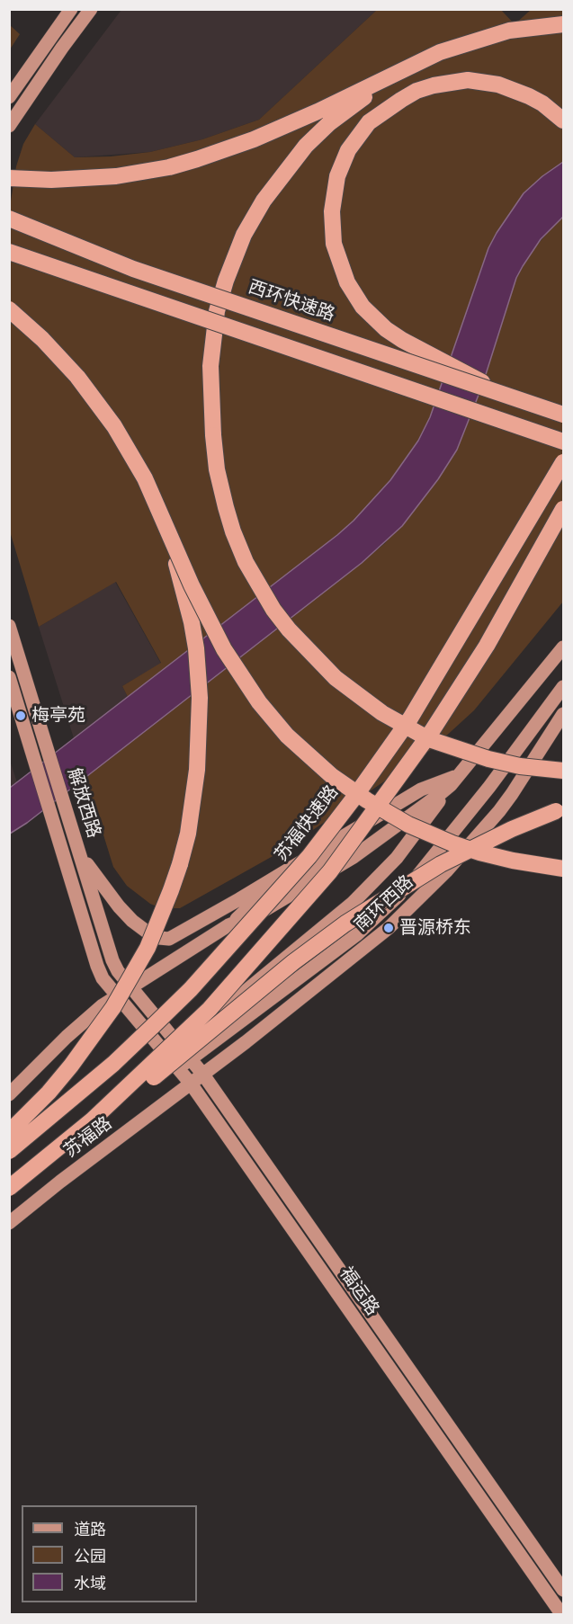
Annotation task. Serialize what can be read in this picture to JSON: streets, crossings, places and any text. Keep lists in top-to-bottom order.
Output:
{
  "streets": {
    "highway": ["西环快速路", "苏福快速路"],
    "main road": [
      "解放西路",
      "南环西路",
      "苏福路",
      "福运路"
    ]
  },
  "crossings": [
    ["解放西路", "福运路"],
    ["南环西路", "苏福路"],
    ["南环西路", "福运路"],
    ["苏福路", "福运路"]
  ],
  "places": ["梅亭苑", "晋源桥东"],
  "legend": ["道路", "公园", "水域"]
}
